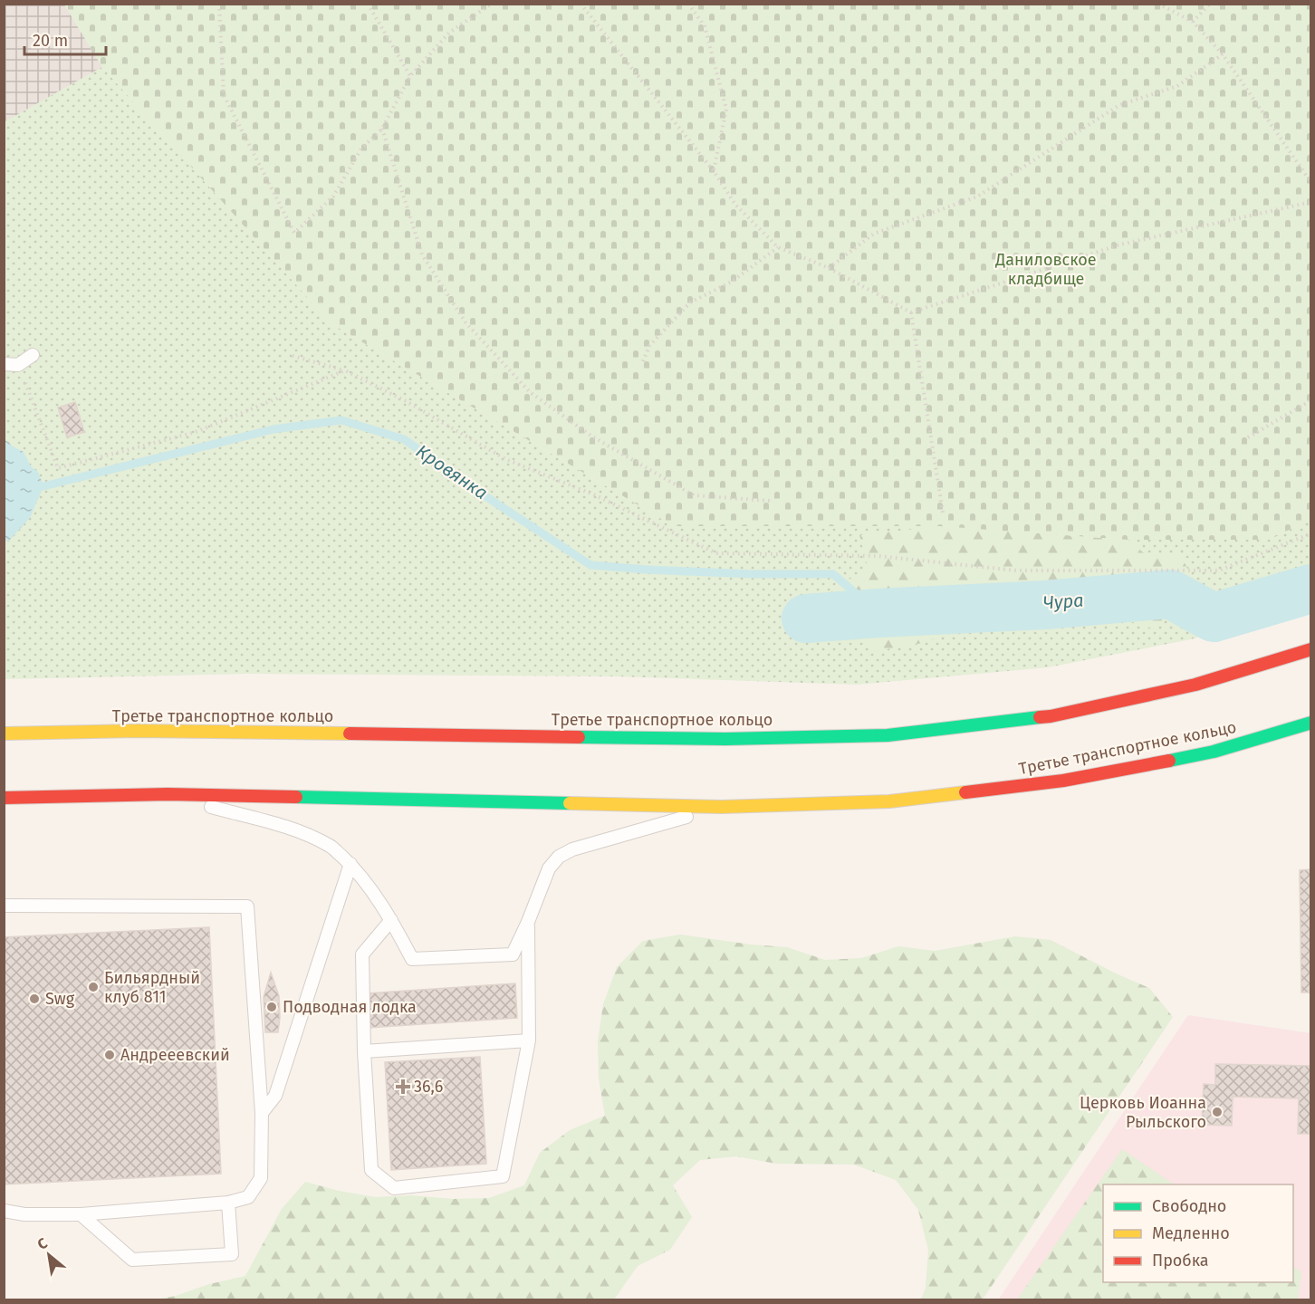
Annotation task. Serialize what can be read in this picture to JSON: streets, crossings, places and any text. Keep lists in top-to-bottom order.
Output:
{
  "streets": {
    "main road": ["Третье транспортное кольцо"]
  },
  "water": ["Кровянка", "Чура"],
  "parks": ["Даниловское кладбище"],
  "places": {
    "other": [
      "Бильярдный клуб 811",
      "Swg",
      "Подводная лодка",
      "Андрееевский",
      "Церковь Иоанна Рыльского"
    ],
    "health": ["36,6"]
  },
  "legend": ["Свободно", "Медленно", "Пробка"],
  "scale_bar": "20 m",
  "north": "top left"
}
